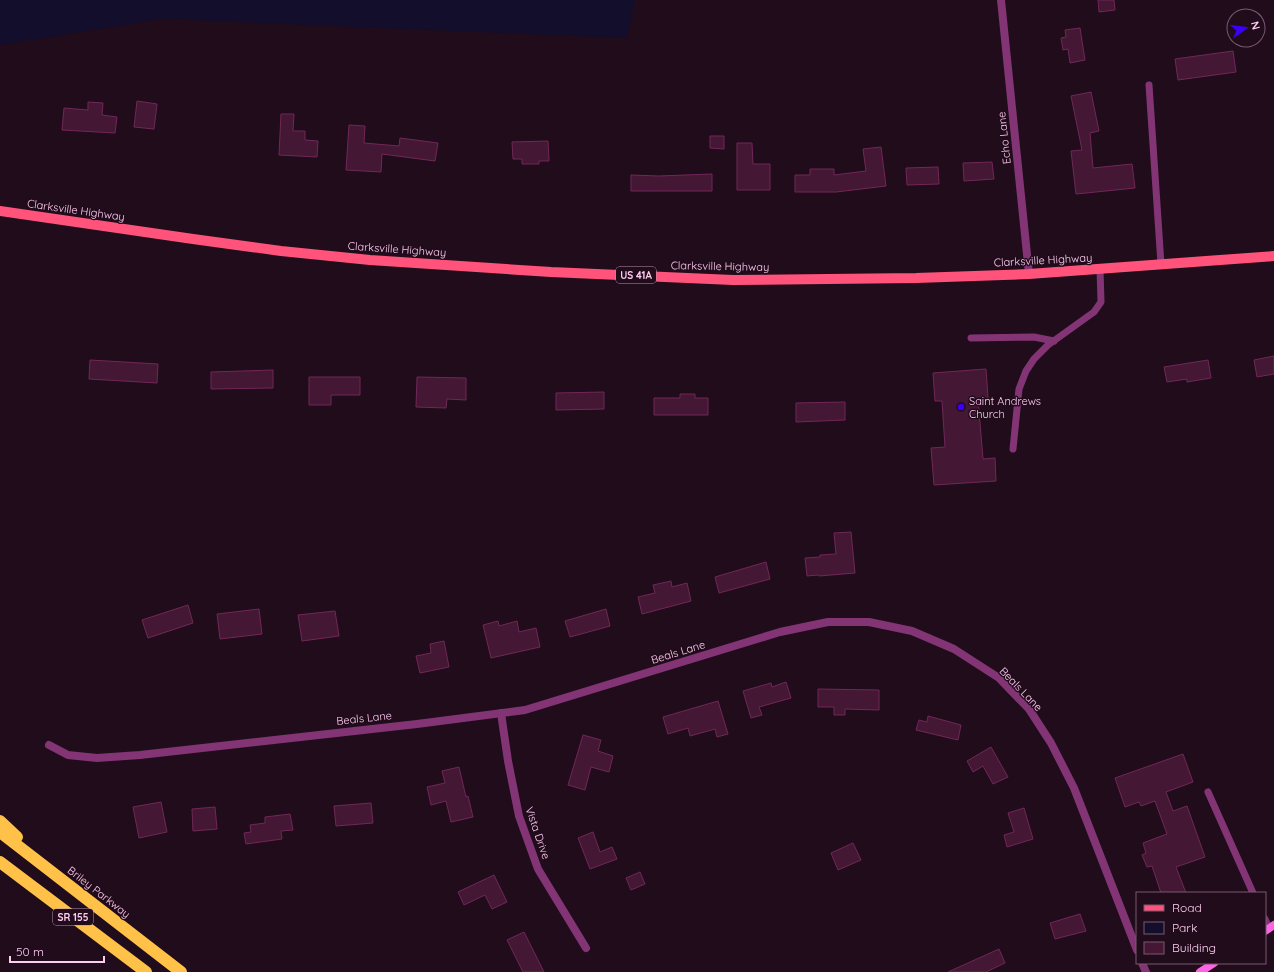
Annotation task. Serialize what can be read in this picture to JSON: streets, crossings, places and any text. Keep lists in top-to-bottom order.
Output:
{
  "streets": {
    "highway": ["Briley Parkway", "SR 155"],
    "main road": ["Clarksville Highway", "US 41A"],
    "street": ["Echo Lane", "Beals Lane", "Vista Drive"]
  },
  "crossings": [
    ["Echo Lane", "Clarksville Highway"],
    ["Beals Lane", "Vista Drive"]
  ],
  "places": ["Saint Andrews Church"],
  "legend": ["Road", "Park", "Building"],
  "scale_bar": "50 m",
  "north": "right"
}
